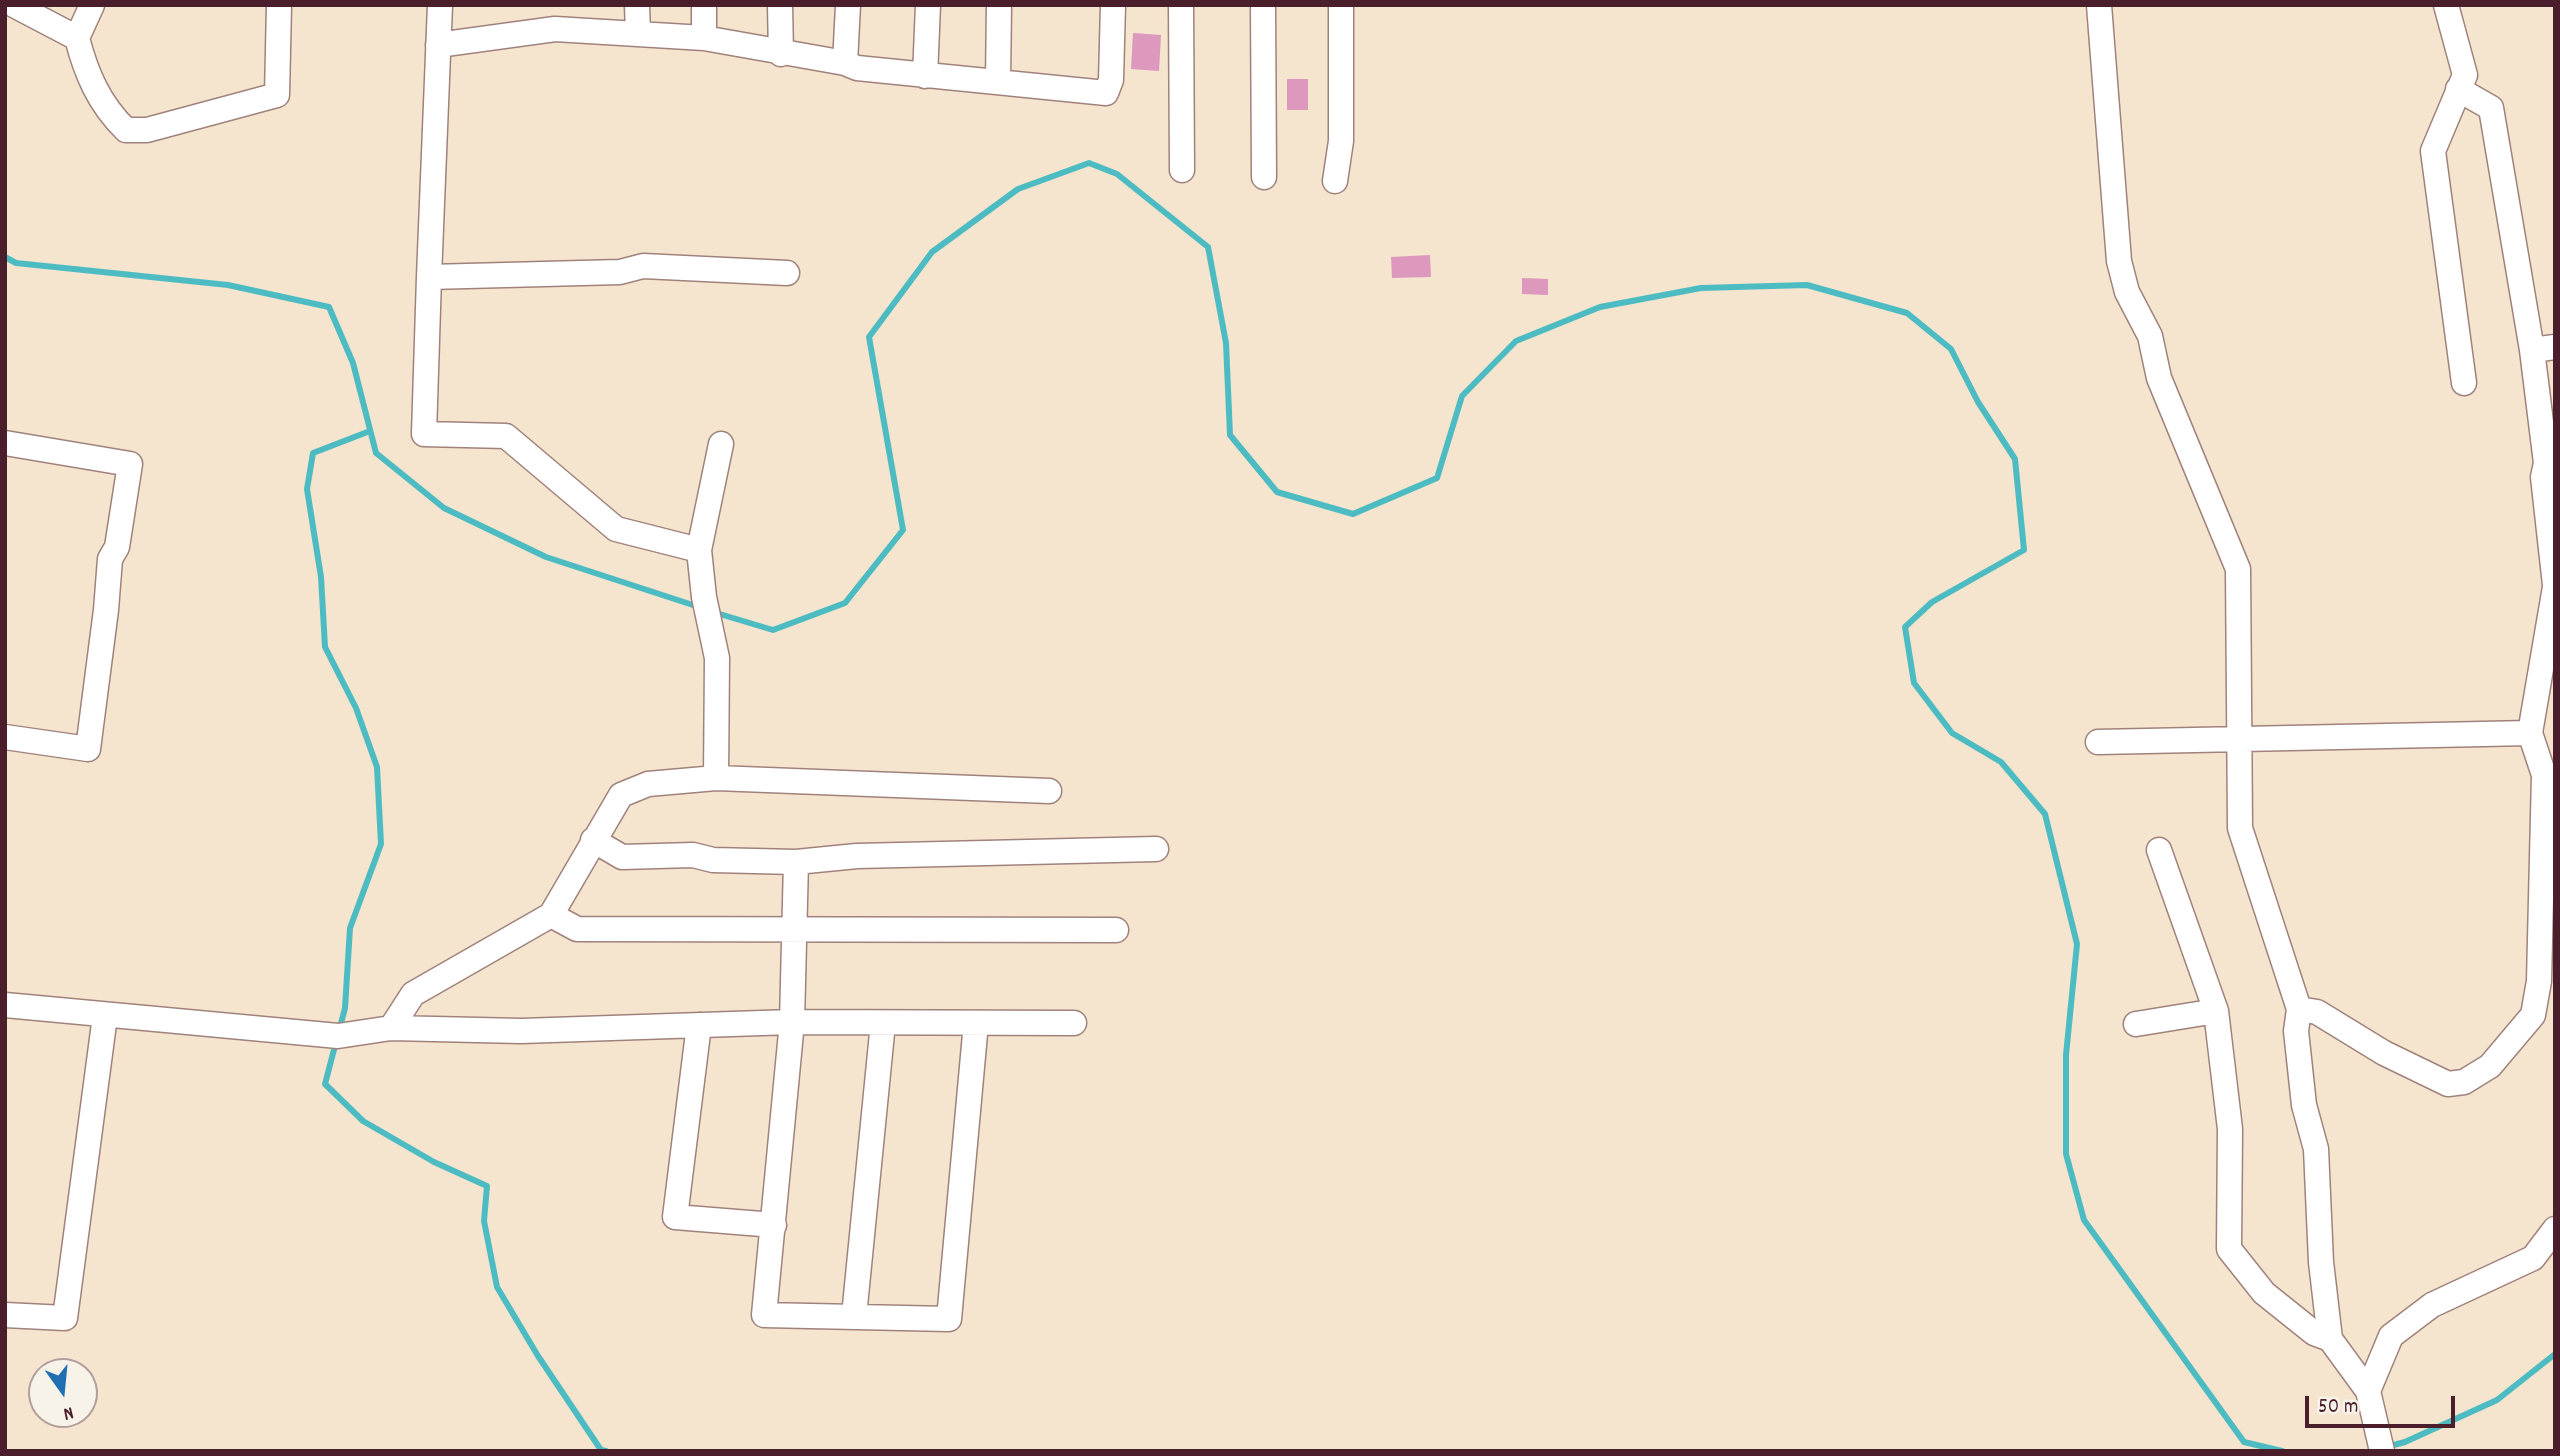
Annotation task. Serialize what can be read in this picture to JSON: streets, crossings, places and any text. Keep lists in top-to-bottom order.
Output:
{
  "scale_bar": "50 m",
  "north": "bottom"
}
